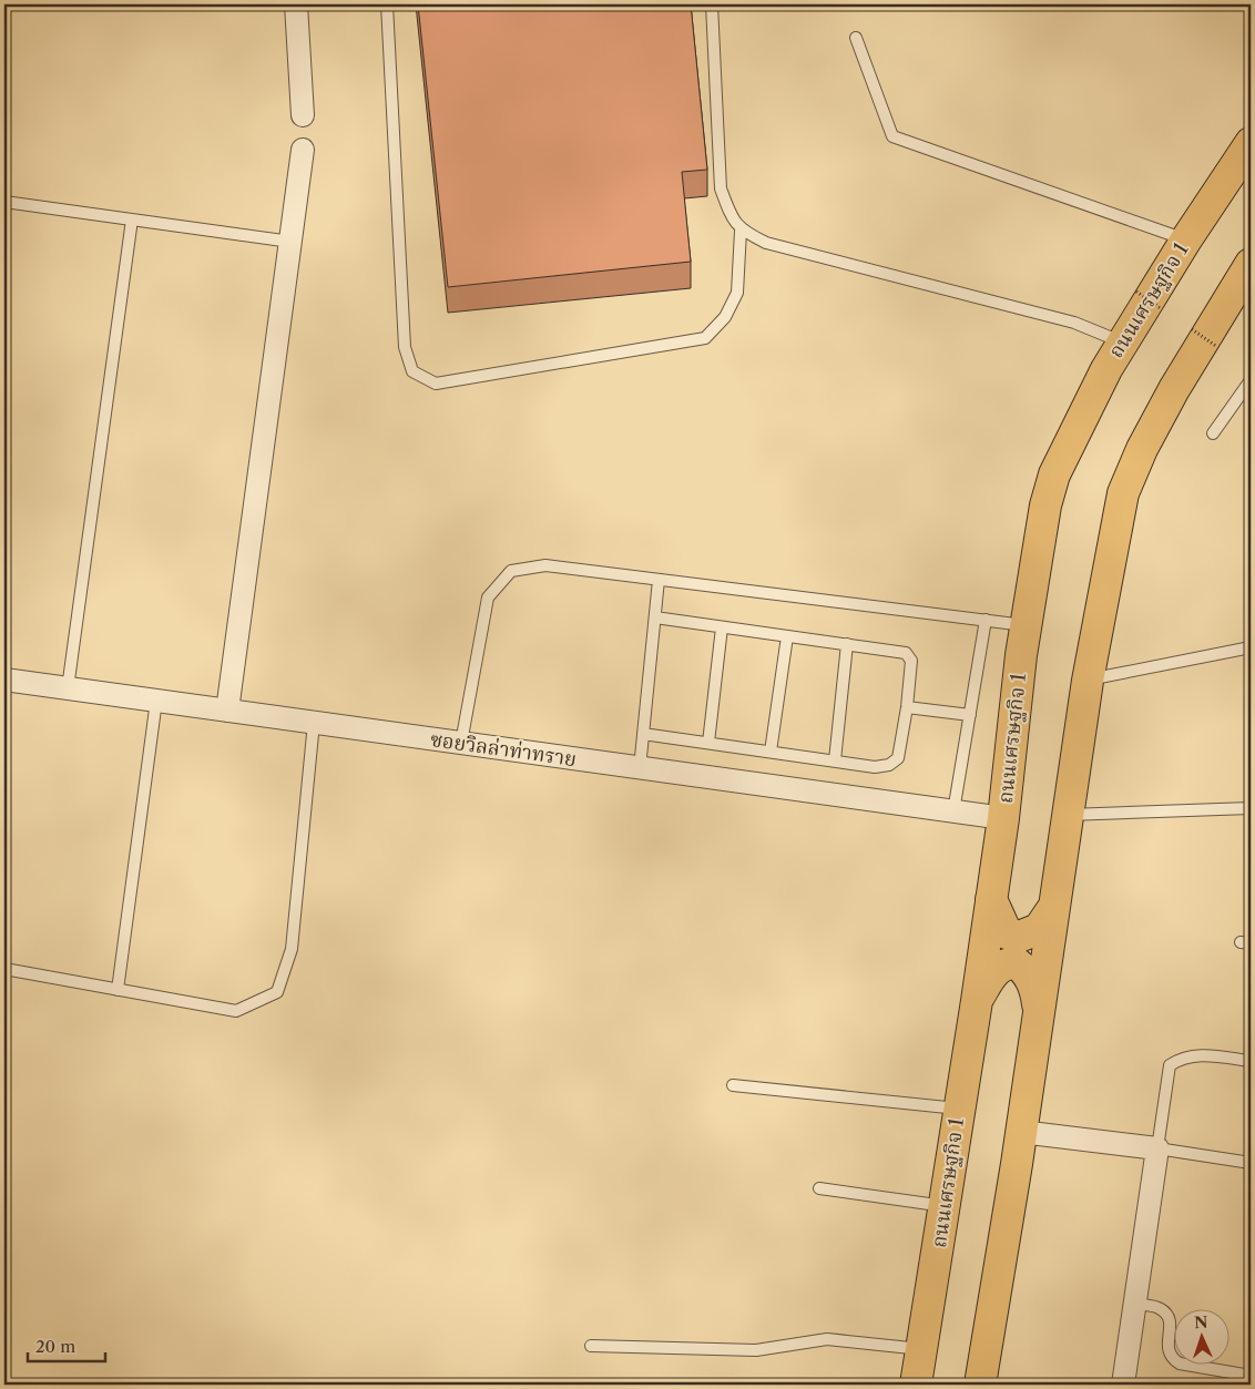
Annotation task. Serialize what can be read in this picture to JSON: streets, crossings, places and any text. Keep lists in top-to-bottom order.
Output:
{
  "streets": {
    "main road": ["ถนนเศรษฐกิจ 1"],
    "street": ["ซอยวิลล่าท่าทราย"]
  },
  "crossings": [
    ["ถนนเศรษฐกิจ 1", "ซอยวิลล่าท่าทราย"]
  ],
  "scale_bar": "20 m",
  "north": "top"
}
